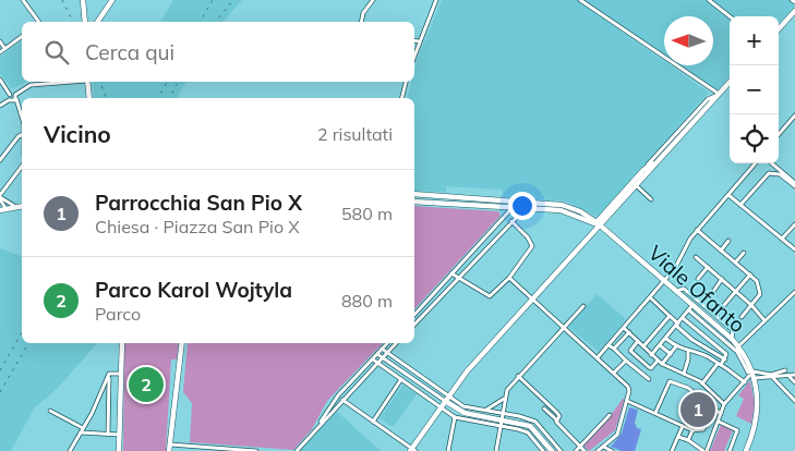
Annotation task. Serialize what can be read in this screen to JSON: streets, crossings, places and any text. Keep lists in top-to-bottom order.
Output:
{
  "streets": {
    "main road": ["Viale Ofanto"]
  },
  "north": "left",
  "page": {
    "map_buttons": ["+", "−"],
    "search": "Cerca qui",
    "heading": ["Vicino", "2 risultati"],
    "list": [
      {
        "mark": "1",
        "name": "Parrocchia San Pio X",
        "note": "Chiesa · Piazza San Pio X",
        "value": "580 m"
      },
      {
        "mark": "2",
        "name": "Parco Karol Wojtyla",
        "note": "Parco",
        "value": "880 m"
      }
    ],
    "pins": ["2", "1"]
  }
}
